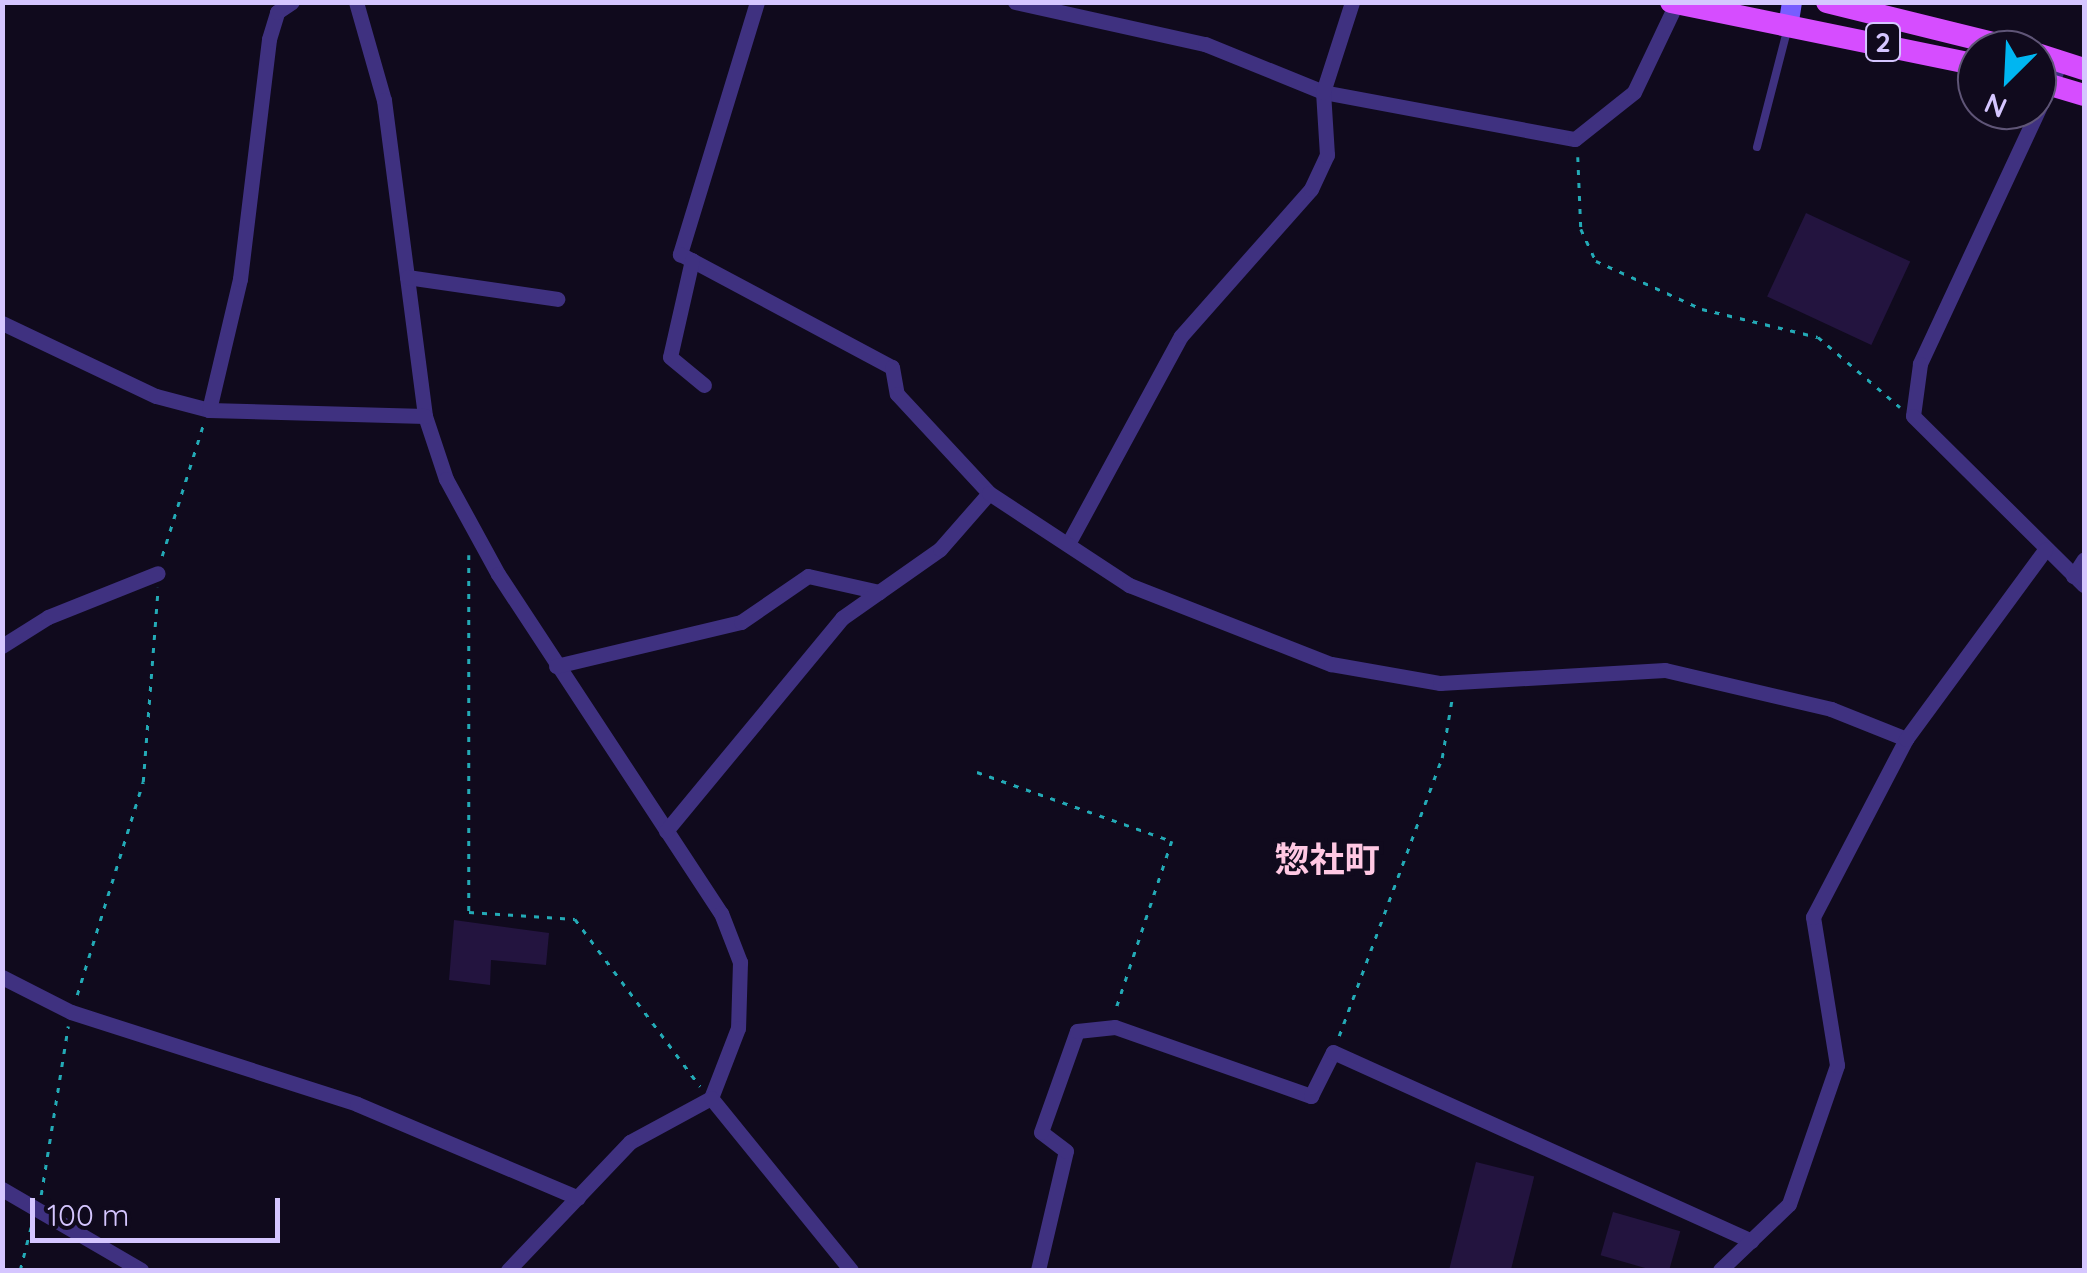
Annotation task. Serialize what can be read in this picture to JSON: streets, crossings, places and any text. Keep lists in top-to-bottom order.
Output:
{
  "streets": {
    "main road": ["2"]
  },
  "districts": ["惣社町"],
  "scale_bar": "100 m",
  "north": "bottom left"
}
